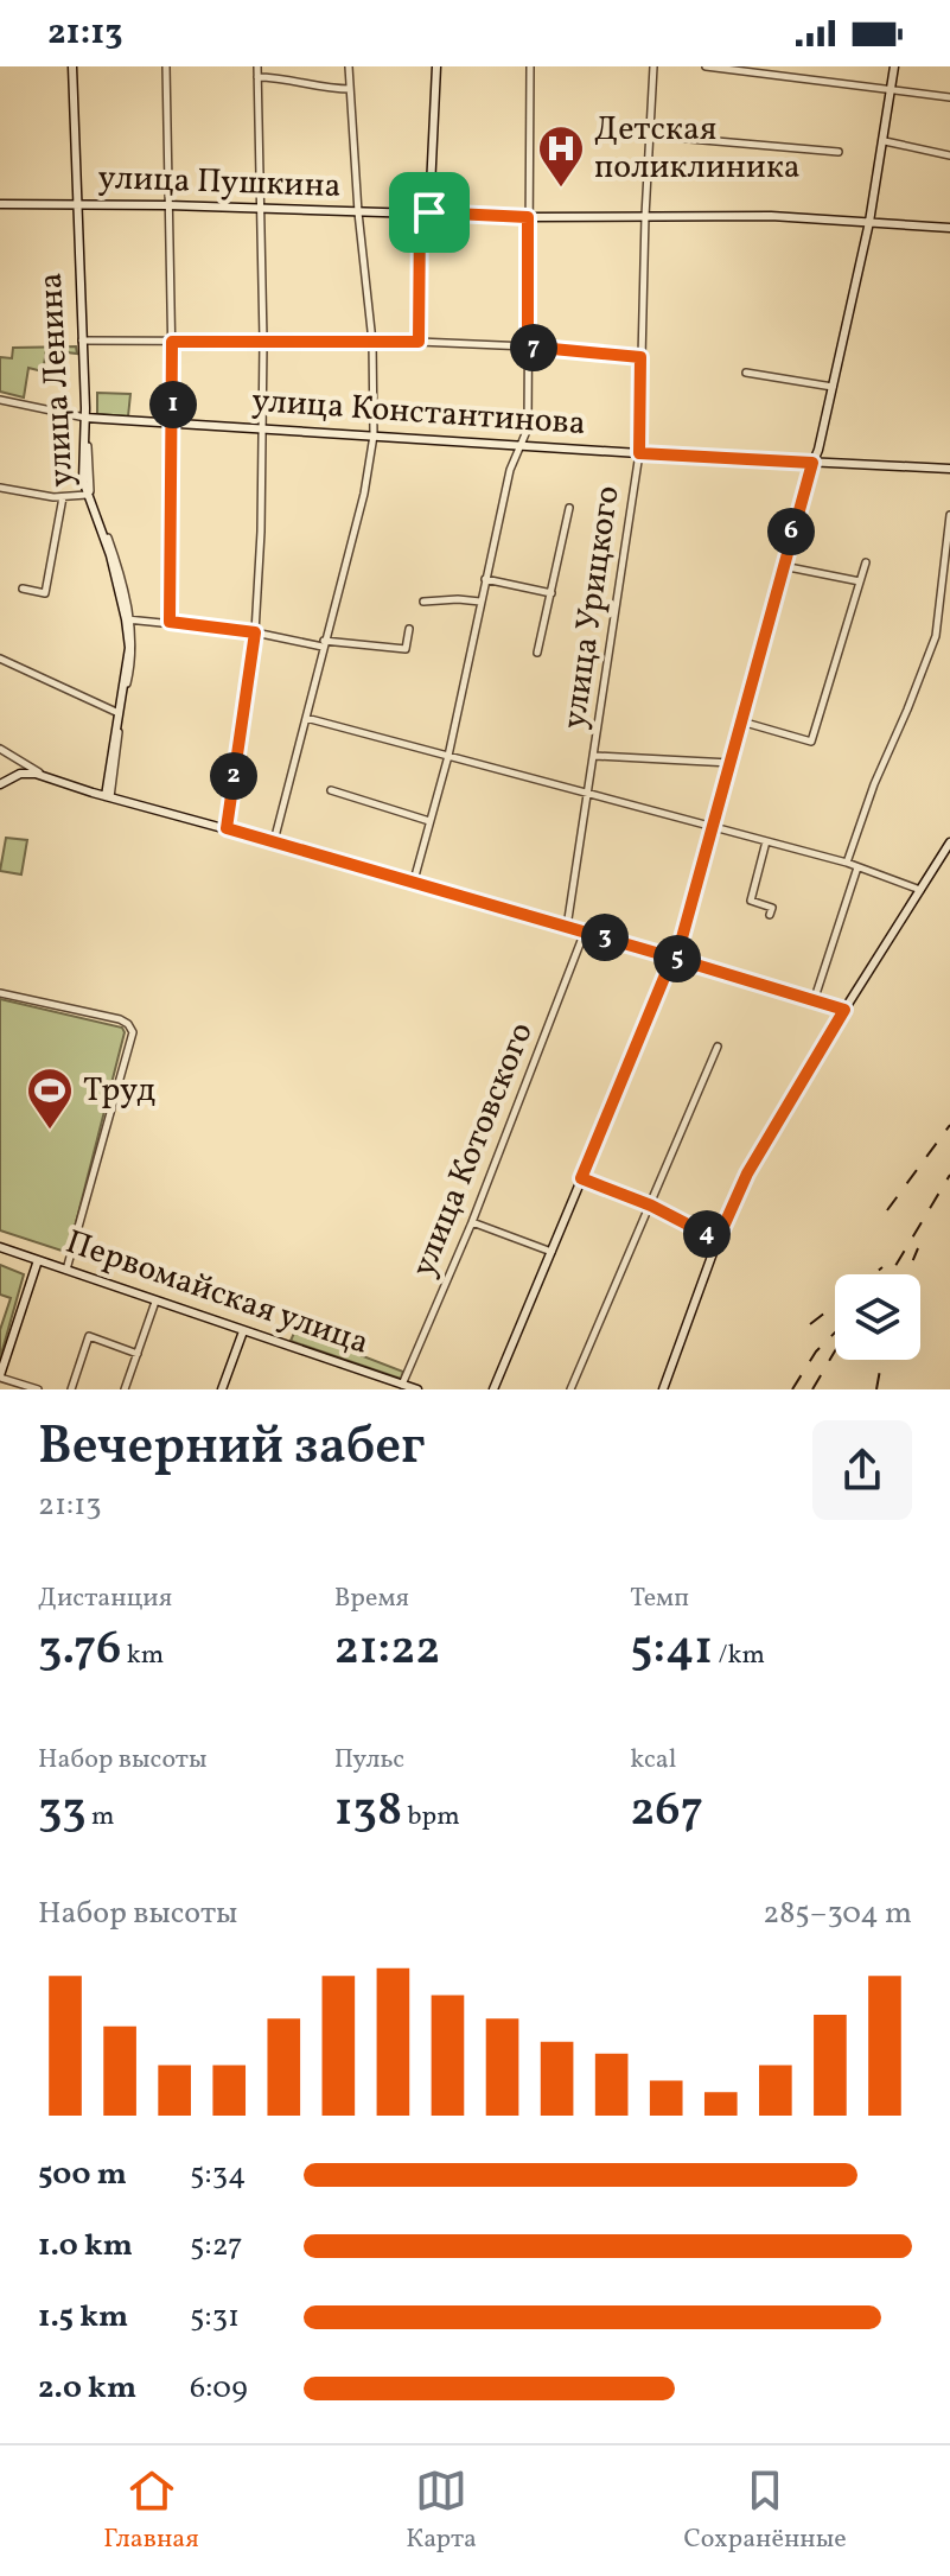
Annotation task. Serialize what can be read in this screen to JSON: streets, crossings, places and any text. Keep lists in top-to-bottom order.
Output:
{
  "streets": {
    "street": [
      "улица Пушкина",
      "улица Ленина",
      "улица Константинова",
      "улица Урицкого",
      "улица Котовского",
      "Первомайская улица"
    ]
  },
  "crossings": [
    ["улица Пушкина", "улица Ленина"],
    ["улица Пушкина", "улица Урицкого"],
    ["улица Ленина", "улица Константинова"],
    ["улица Константинова", "улица Урицкого"],
    ["улица Котовского", "Первомайская улица"]
  ],
  "places": {
    "hospital": ["Детская поликлиника"],
    "sports": ["Труд"]
  },
  "page": {
    "status": "21:13",
    "pins": [
      "7",
      "1",
      "6",
      "2",
      "3",
      "5",
      "4"
    ],
    "heading": ["Вечерний забег", "21:13"],
    "stats": [
      ["Дистанция", "3.76 km"],
      ["Время", "21:22"],
      ["Темп", "5:41 /km"],
      ["Набор высоты", "33 m"],
      ["Пульс", "138 bpm"],
      ["kcal", "267"]
    ],
    "chart": ["Набор высоты", "285–304 m"],
    "list": [
      {
        "name": "500 m",
        "note": "5:34"
      },
      {
        "name": "1.0 km",
        "note": "5:27"
      },
      {
        "name": "1.5 km",
        "note": "5:31"
      },
      {
        "name": "2.0 km",
        "note": "6:09"
      }
    ],
    "tabs": ["Главная", "Карта", "Сохранённые"]
  }
}
